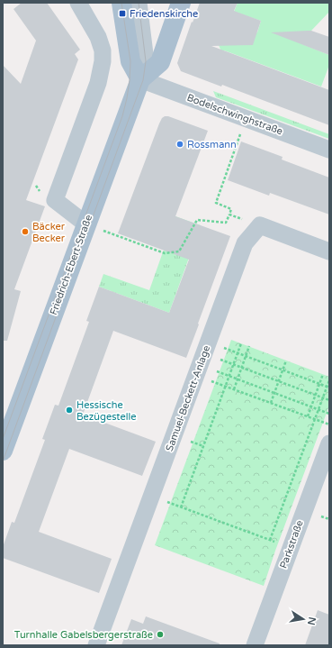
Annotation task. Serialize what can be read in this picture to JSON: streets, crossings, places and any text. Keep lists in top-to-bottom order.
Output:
{
  "streets": {
    "main road": ["Friedrich-Ebert-Straße"],
    "street": ["Bodelschwinghstraße", "Samuel-Beckett-Anlage", "Parkstraße"]
  },
  "crossings": [
    ["Bodelschwinghstraße", "Friedrich-Ebert-Straße"]
  ],
  "places": {
    "transit": ["Friedenskirche"],
    "other": [
      "Rossmann",
      "Bäcker Becker",
      "Hessische Bezügestelle",
      "Turnhalle Gabelsbergerstraße"
    ]
  },
  "north": "right"
}
